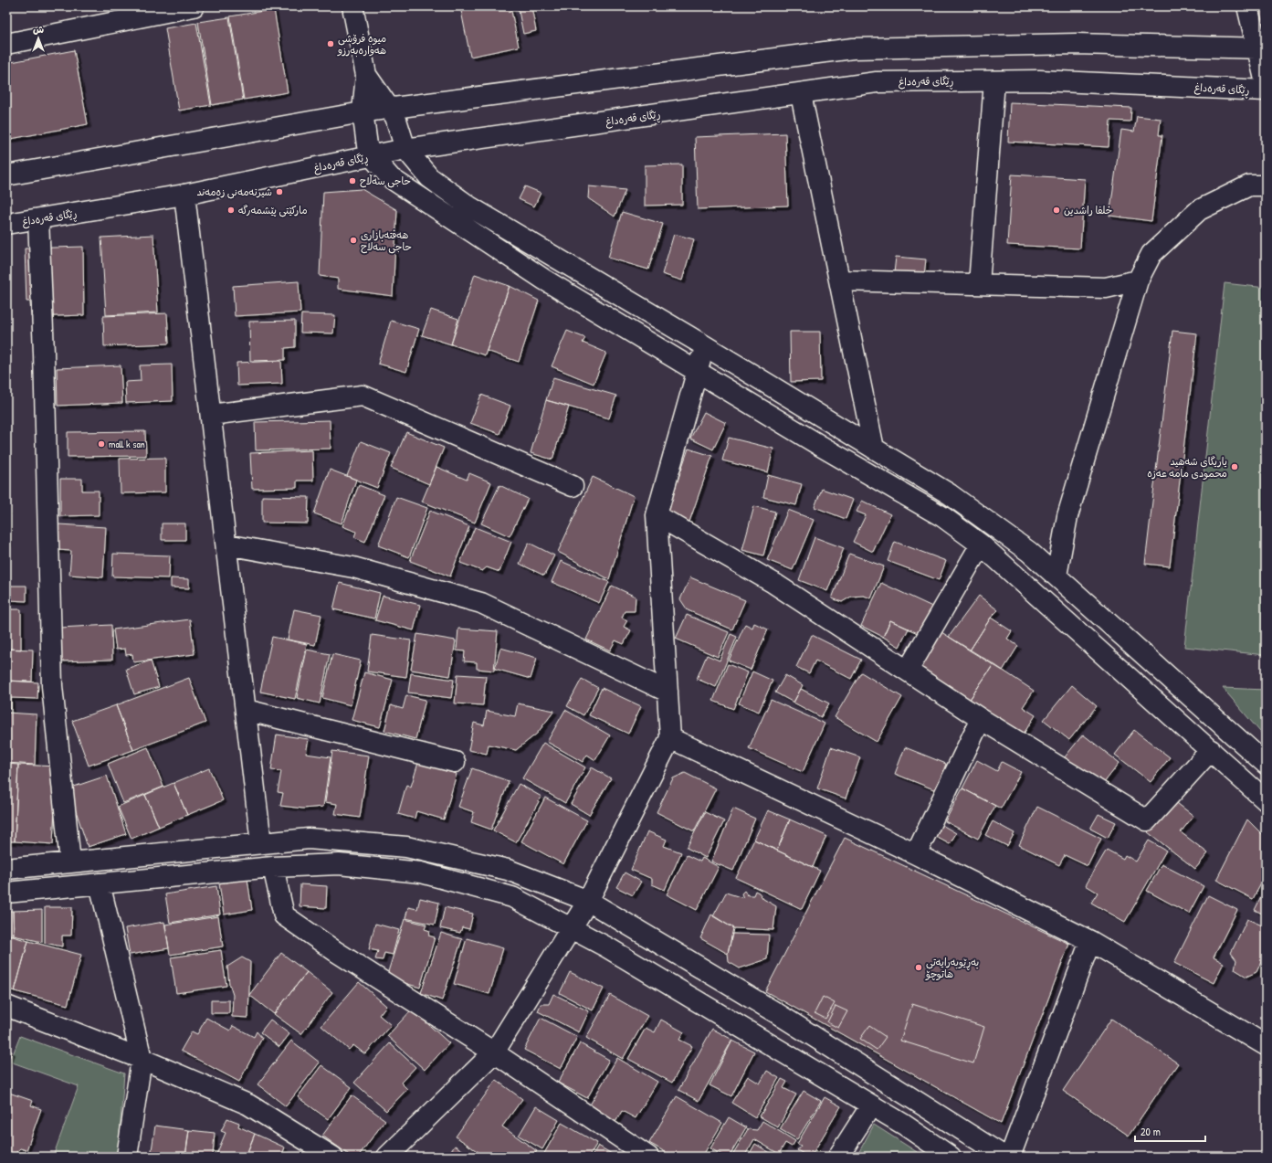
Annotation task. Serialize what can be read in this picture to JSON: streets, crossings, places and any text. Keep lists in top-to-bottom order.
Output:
{
  "streets": {
    "street": ["ڕێگای قەرەداغ"]
  },
  "places": [
    "میوە فرۆشی هەوارەبەرزو",
    "حاجی سەڵاح",
    "شیرنەمەنی زەمەند",
    "مارکێتی پێشمەرگە",
    "خلفا راشدين",
    "هەفتەبازاری حاجی سەلاح",
    "mall k san",
    "یاریگاى شه‌هید محمودى مامه‌ عه‌زه",
    "بەڕێوبەرایەتی هاتوچۆ"
  ],
  "scale_bar": "20 m",
  "north": "top"
}
